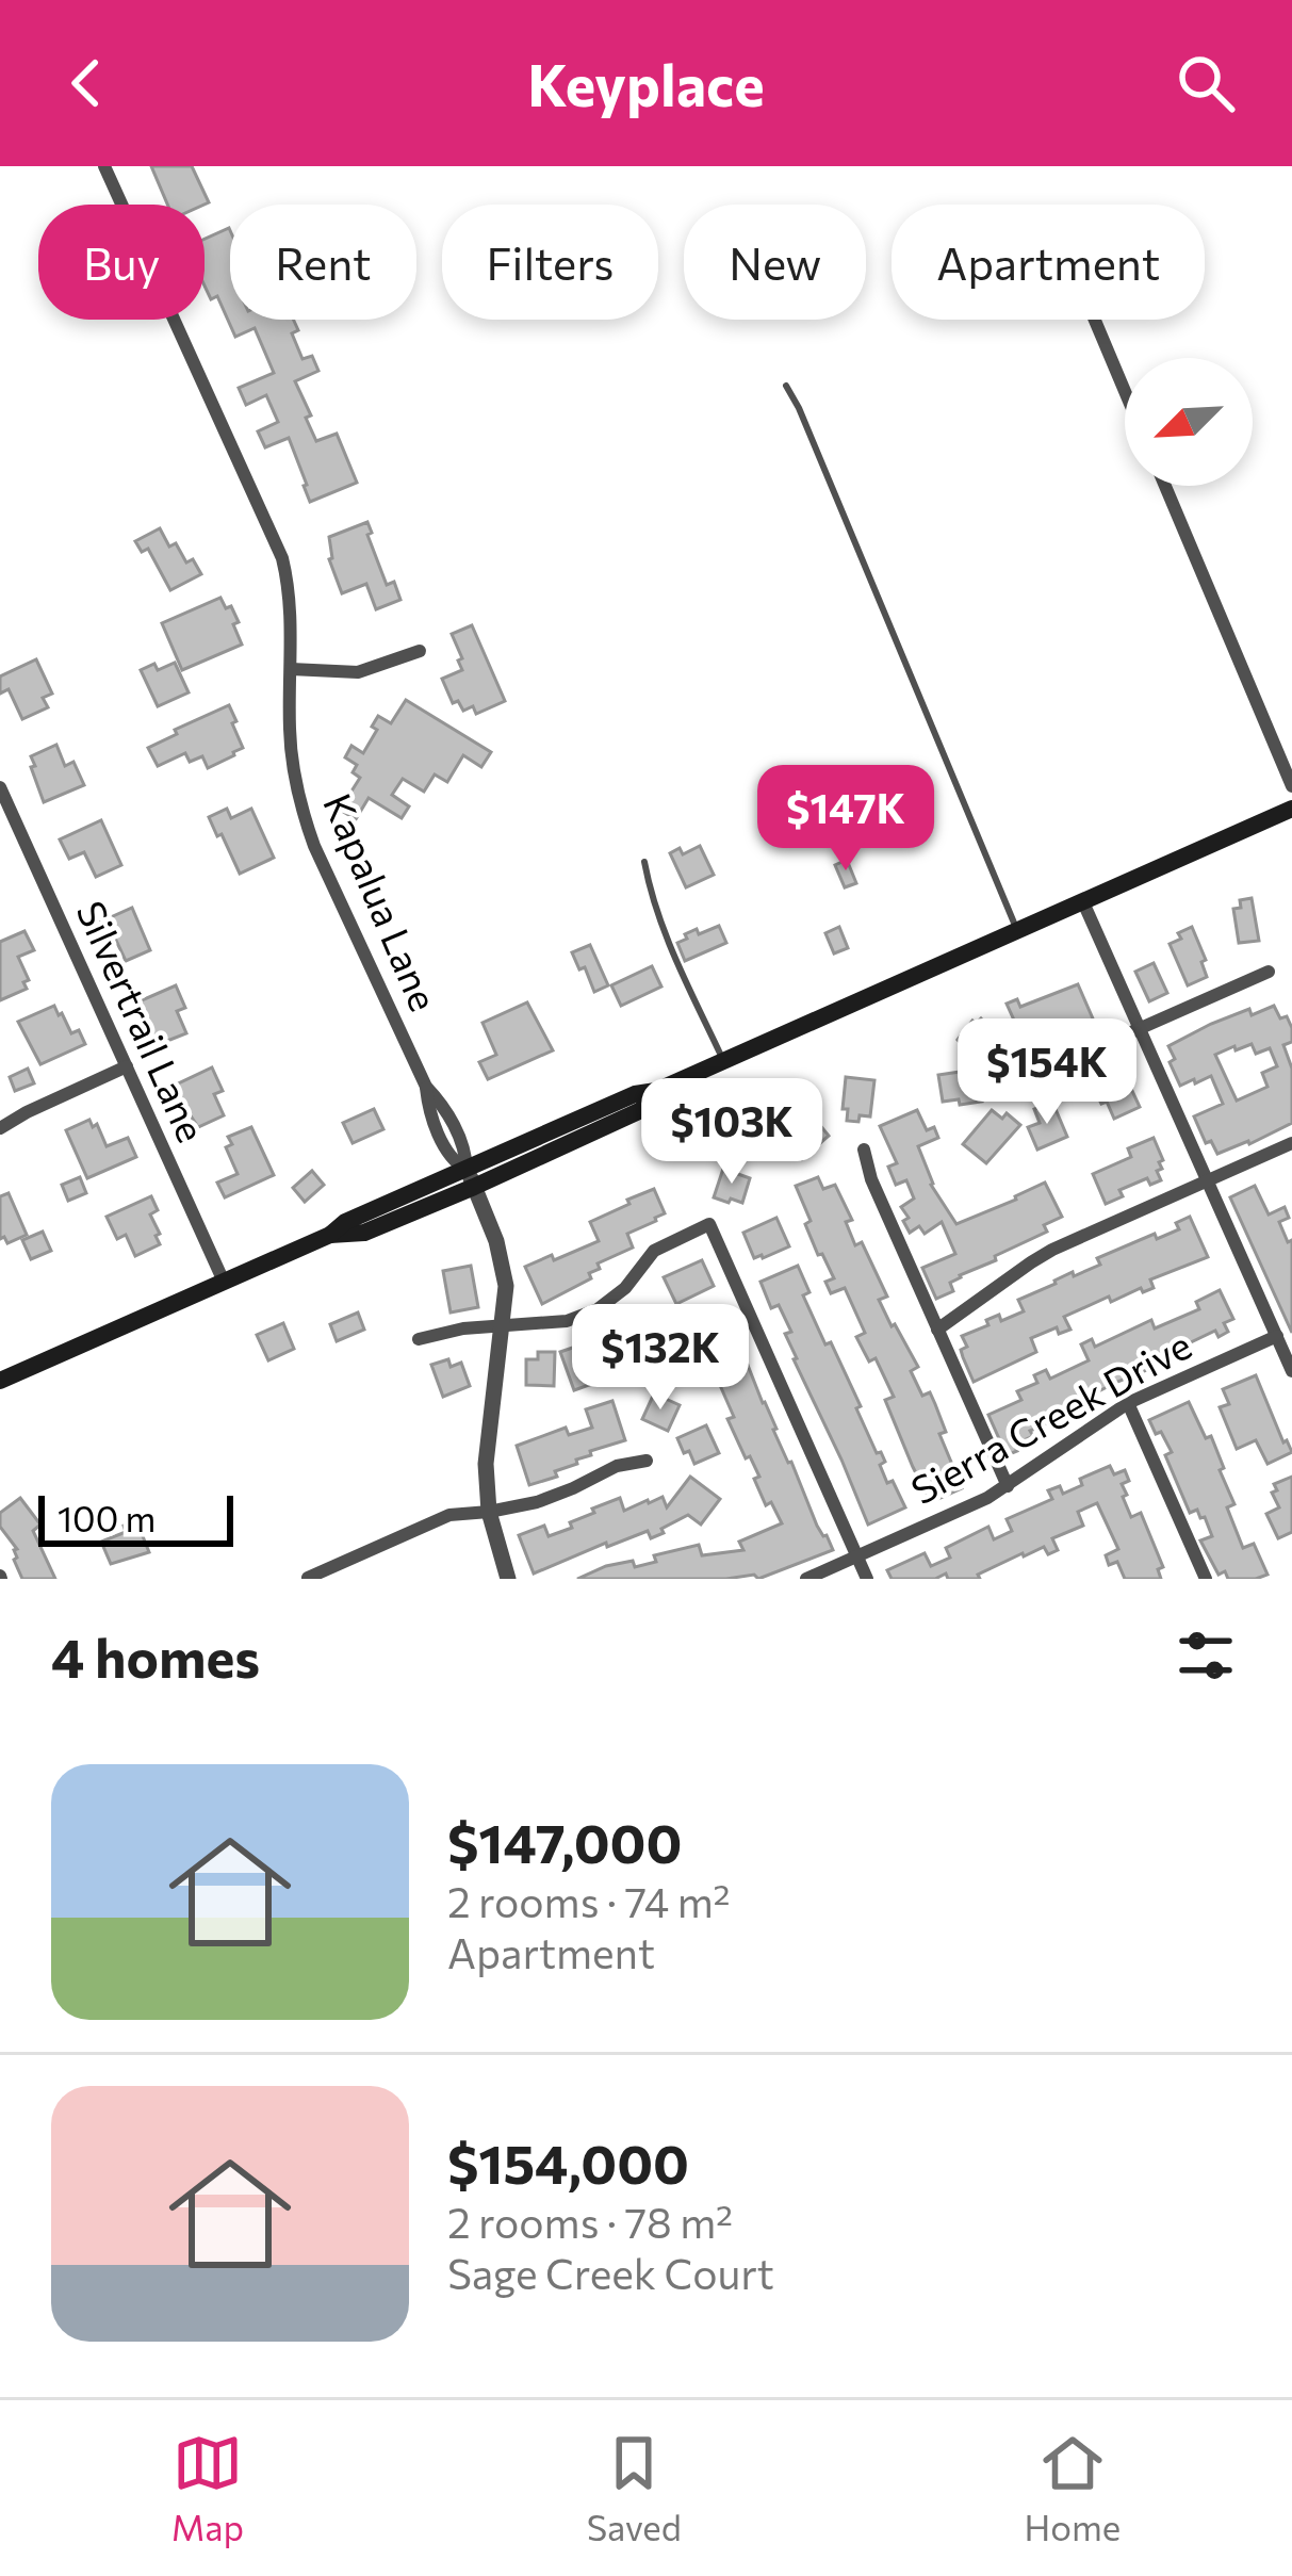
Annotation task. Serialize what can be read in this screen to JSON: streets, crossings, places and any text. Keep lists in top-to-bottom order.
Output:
{
  "streets": {
    "street": ["Kapalua Lane", "Silvertrail Lane", "Sierra Creek Drive"]
  },
  "scale_bar": "100 m",
  "north": "bottom left",
  "page": {
    "header": "Keyplace",
    "chip": [
      "Buy",
      "Rent",
      "Filters",
      "New",
      "Apartment"
    ],
    "price": [
      "$147K",
      "$154K",
      "$103K",
      "$132K"
    ],
    "scale": "100 m",
    "heading": "4 homes",
    "list": [
      {
        "name": "$147,000",
        "note": "2 rooms · 74 m² · Apartment"
      },
      {
        "name": "$154,000",
        "note": "2 rooms · 78 m² · Sage Creek Court"
      }
    ],
    "tabs": ["Map", "Saved", "Home"]
  }
}
